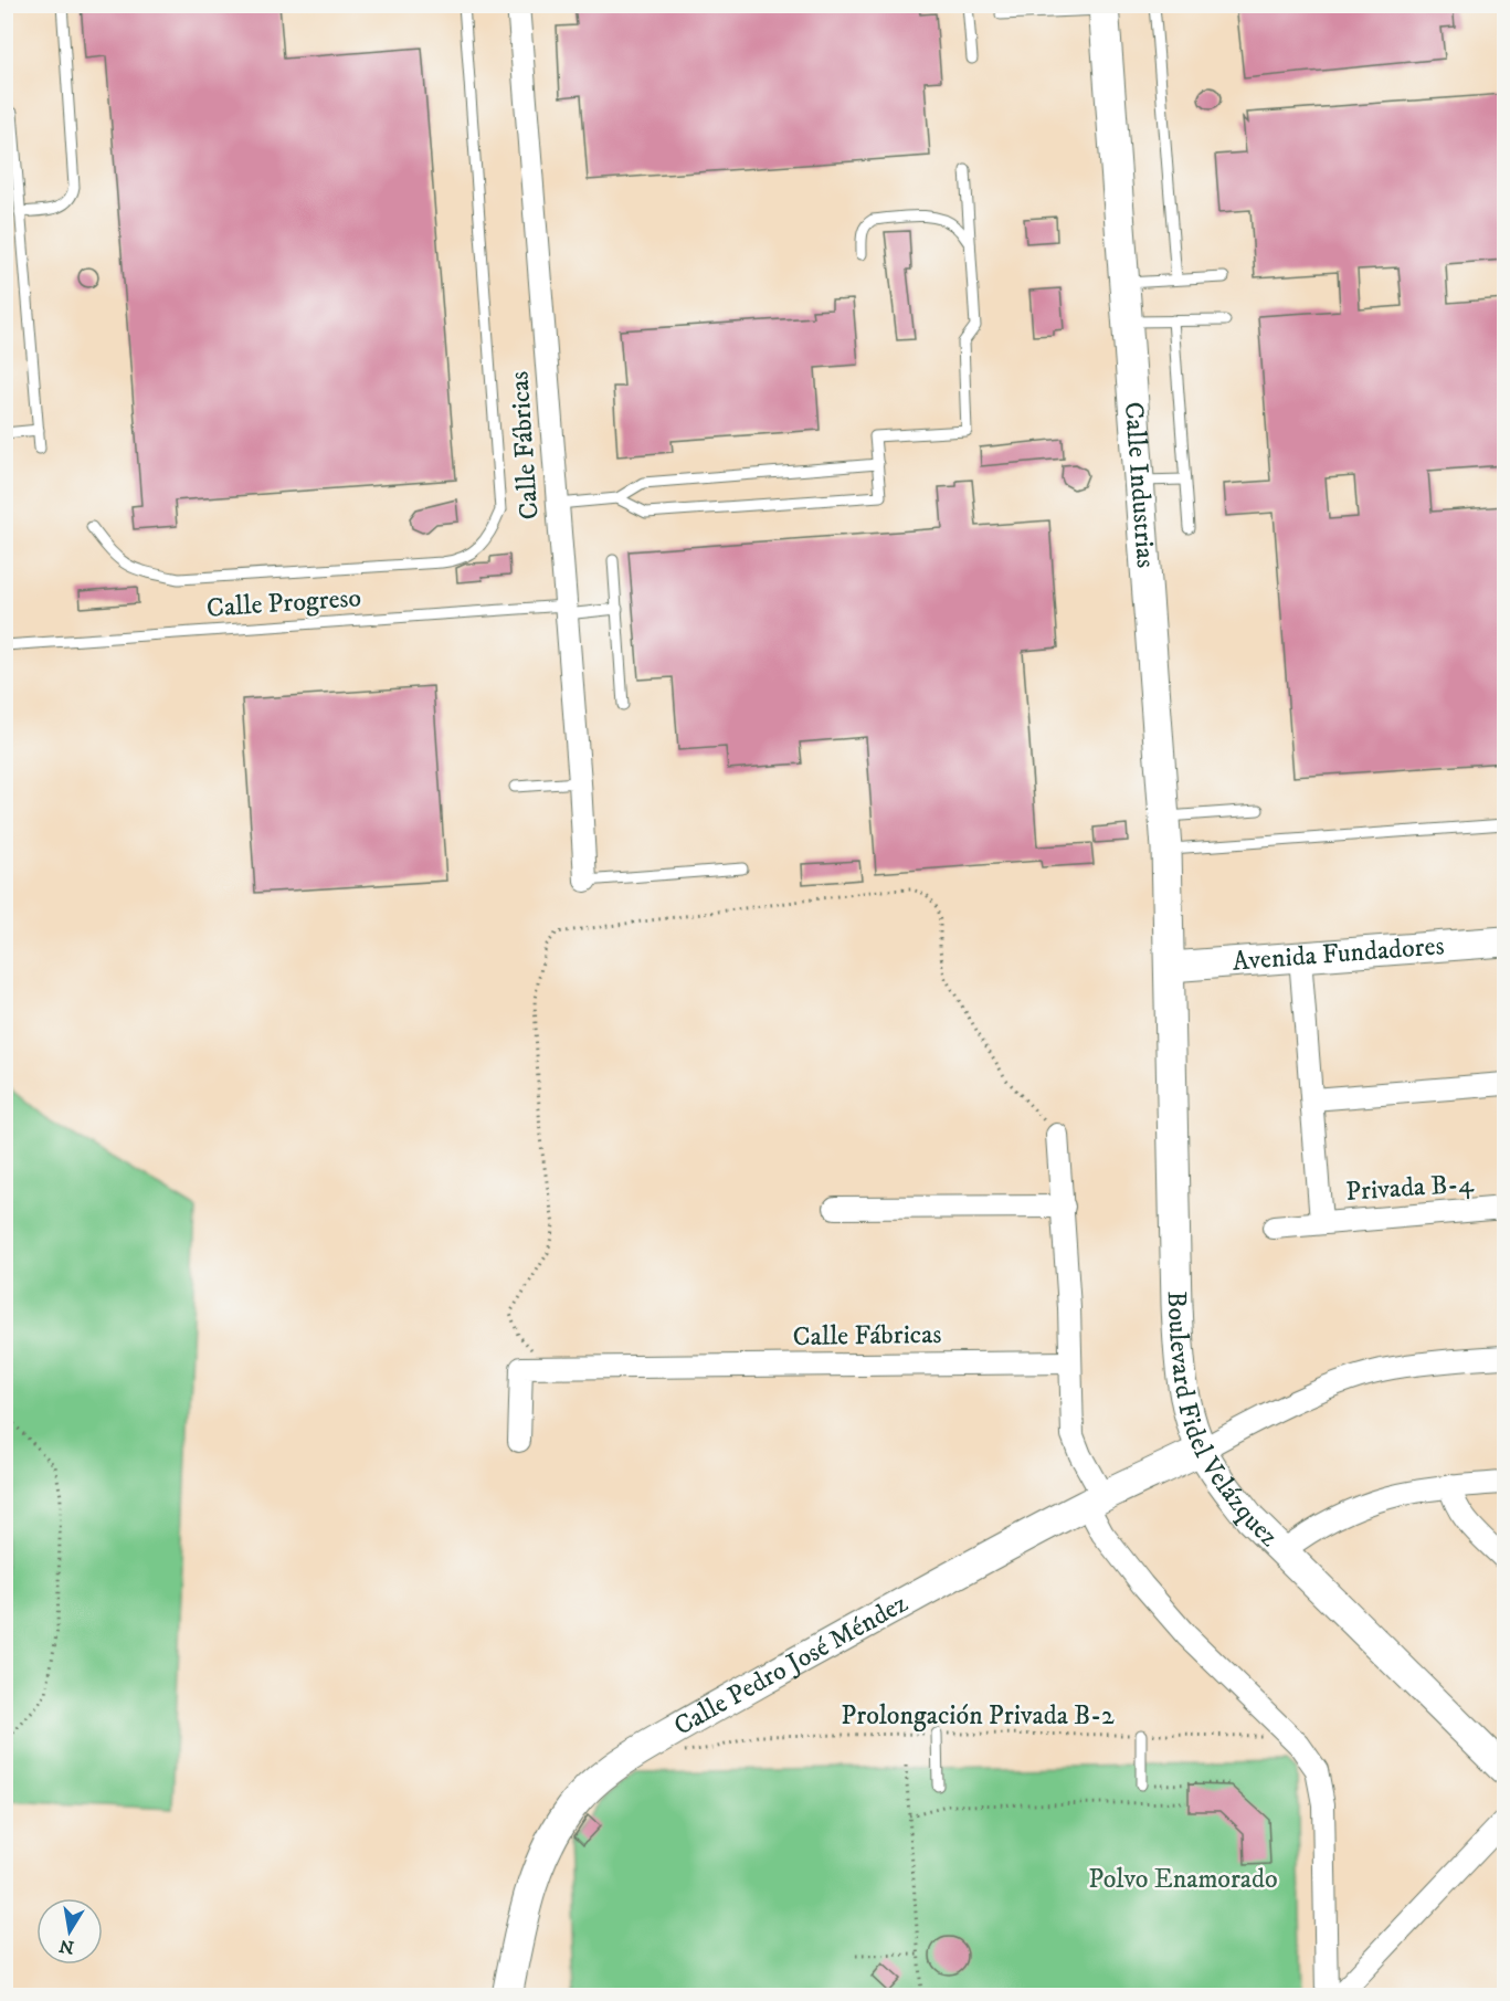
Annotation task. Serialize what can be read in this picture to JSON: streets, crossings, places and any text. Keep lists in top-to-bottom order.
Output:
{
  "streets": {
    "street": [
      "Calle Fábricas",
      "Calle Industrias",
      "Avenida Fundadores",
      "Privada B-4",
      "Boulevard Fidel Velázquez",
      "Calle Pedro José Méndez"
    ],
    "lane": ["Calle Progreso"],
    "path": ["Prolongación Privada B-2"]
  },
  "crossings": [
    ["Calle Fábricas", "Calle Progreso"],
    ["Calle Industrias", "Avenida Fundadores"],
    ["Calle Industrias", "Boulevard Fidel Velázquez"],
    ["Avenida Fundadores", "Privada B-4"],
    ["Avenida Fundadores", "Boulevard Fidel Velázquez"],
    ["Boulevard Fidel Velázquez", "Calle Pedro José Méndez"],
    ["Calle Pedro José Méndez", "Prolongación Privada B-2"]
  ],
  "parks": ["Polvo Enamorado"],
  "north": "bottom"
}
